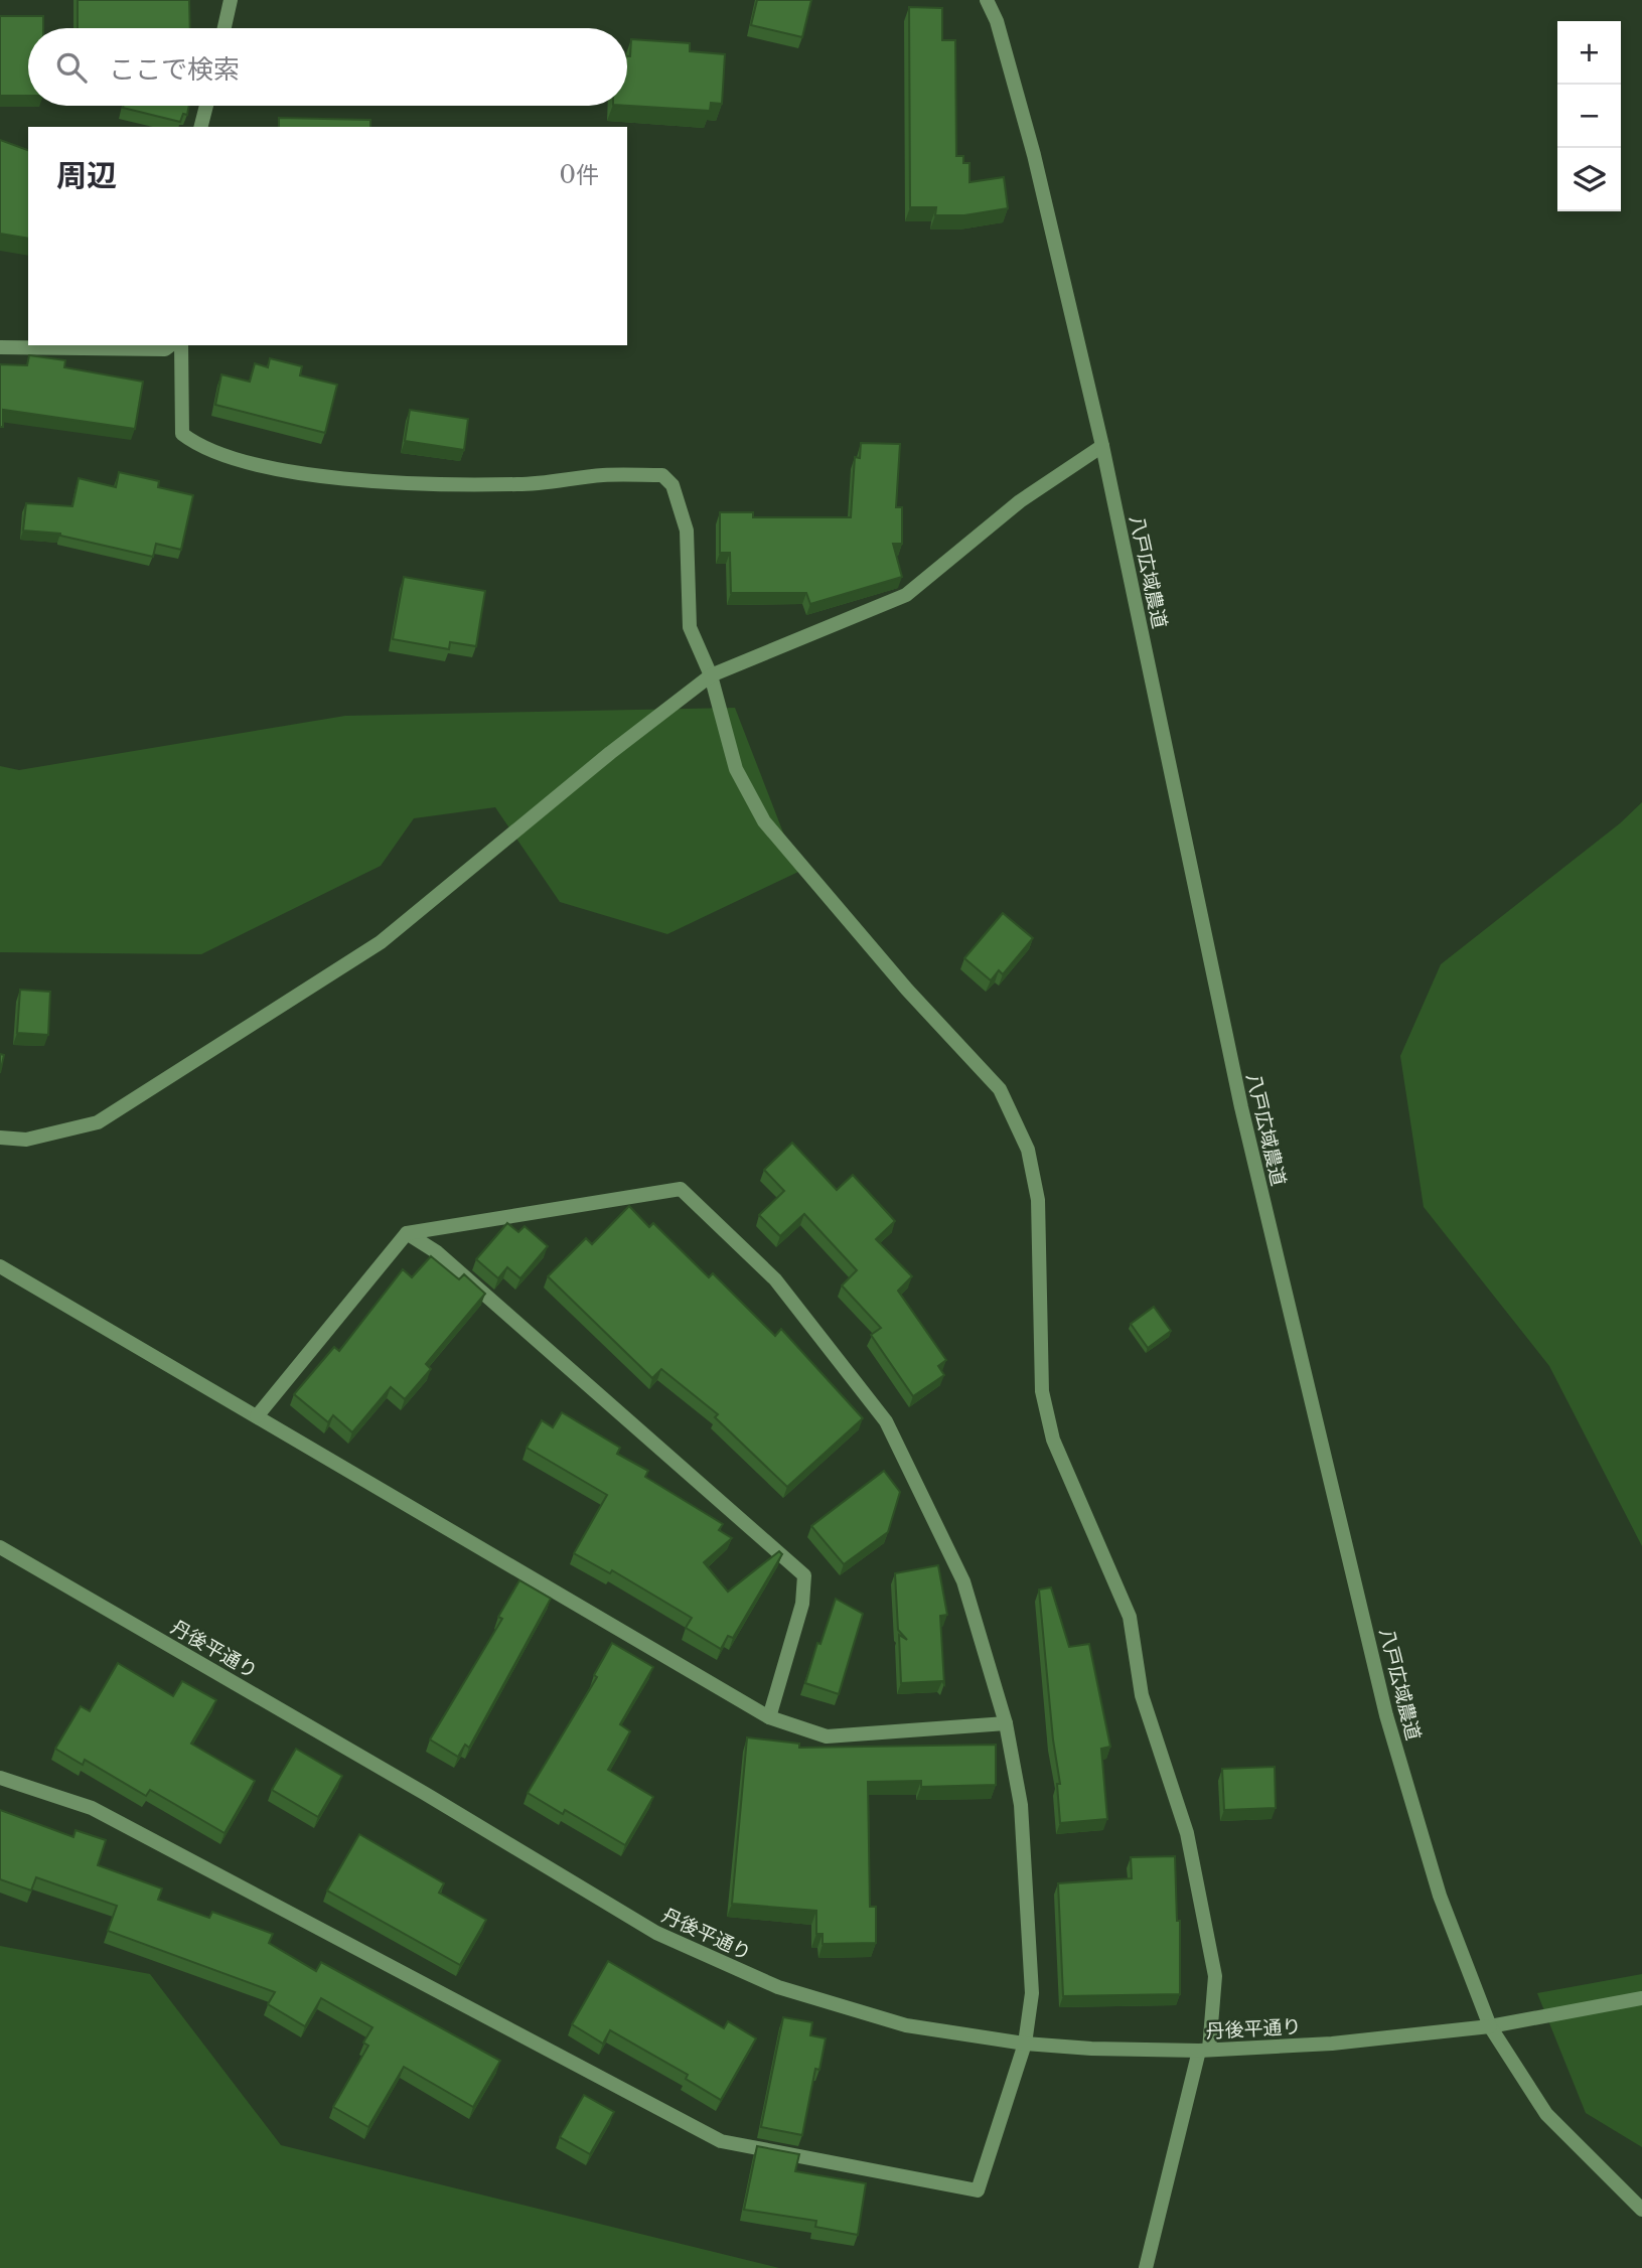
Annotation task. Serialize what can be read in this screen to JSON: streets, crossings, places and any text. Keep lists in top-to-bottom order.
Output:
{
  "streets": {
    "street": ["八戸広域農道", "丹後平通り"]
  },
  "crossings": [
    ["八戸広域農道", "丹後平通り"]
  ],
  "page": {
    "map_buttons": ["+", "−"],
    "search": "ここで検索",
    "heading": ["周辺", "0件"]
  }
}
